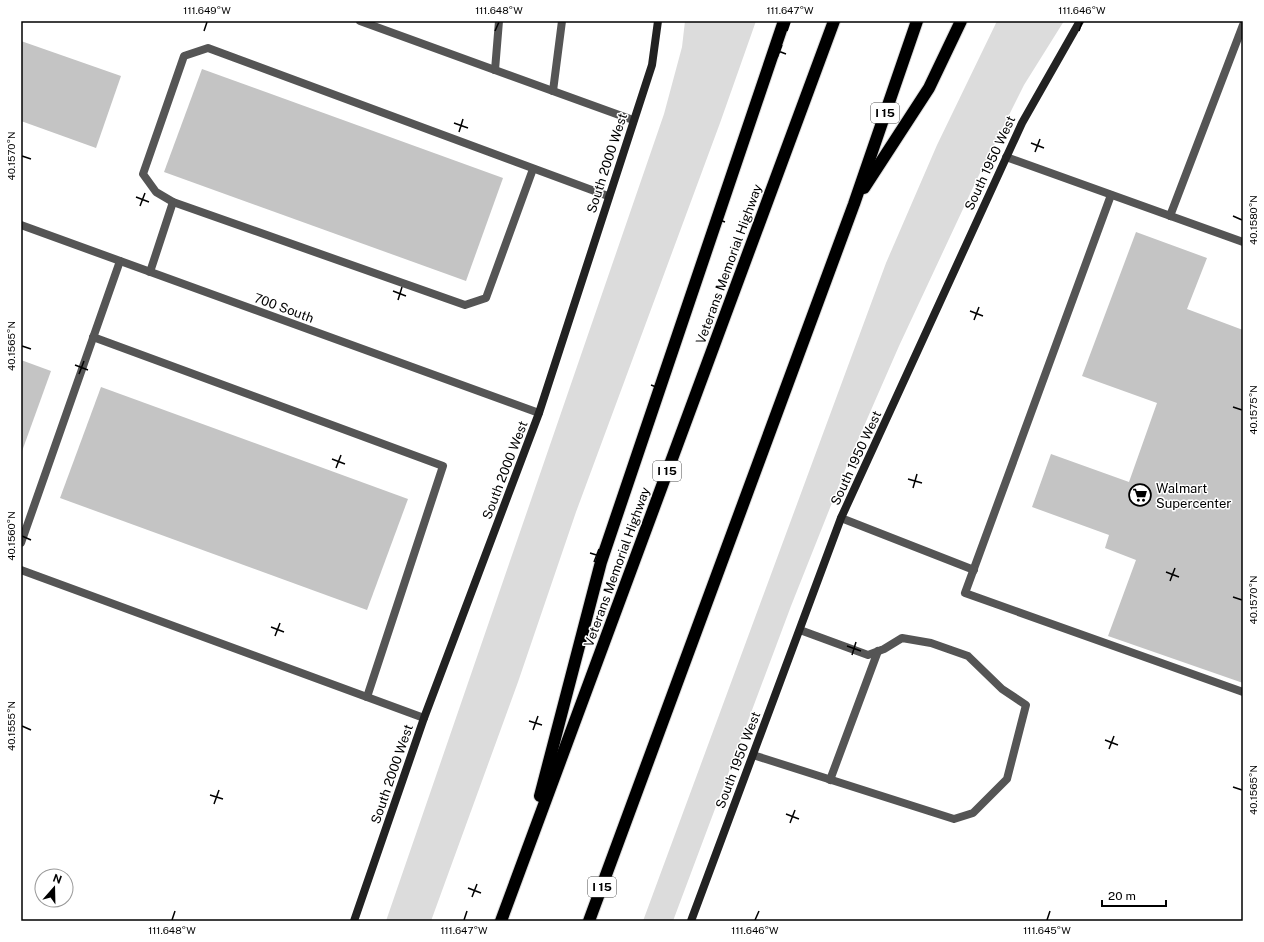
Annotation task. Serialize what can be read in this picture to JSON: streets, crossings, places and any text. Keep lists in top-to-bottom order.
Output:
{
  "streets": {
    "highway": ["I 15", "Veterans Memorial Highway"],
    "street": ["South 2000 West", "South 1950 West", "700 South"]
  },
  "crossings": [
    ["South 2000 West", "700 South"]
  ],
  "places": {
    "supermarket": ["Walmart Supercenter"]
  },
  "scale_bar": "20 m",
  "north": "top",
  "coordinates": [
    "111.649°W",
    "111.648°W",
    "111.647°W",
    "111.646°W",
    "40.1570°N",
    "40.1580°N",
    "40.1565°N",
    "40.1575°N",
    "40.1560°N",
    "40.1555°N",
    "111.645°W"
  ]
}
